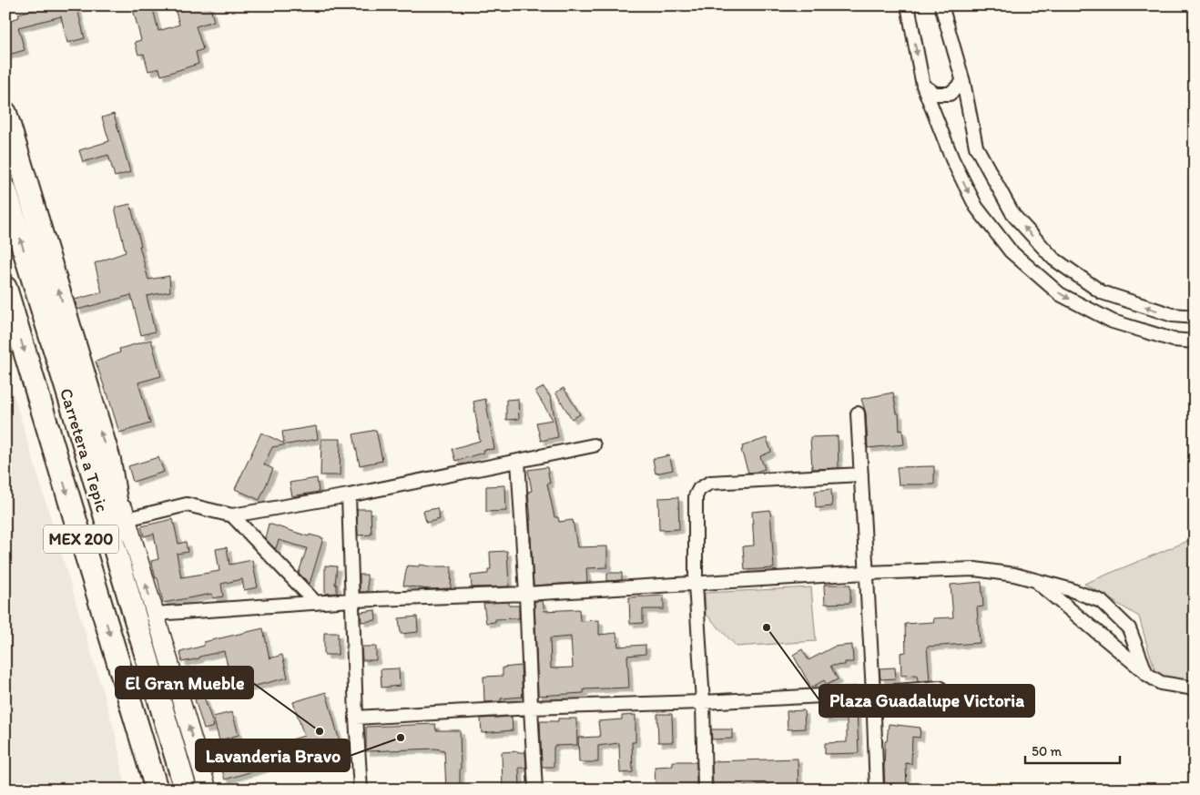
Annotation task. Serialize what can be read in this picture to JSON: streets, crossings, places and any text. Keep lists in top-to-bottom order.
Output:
{
  "streets": {
    "highway": ["Carretera a Tepic", "MEX 200"]
  },
  "places": ["Plaza Guadalupe Victoria", "El Gran Mueble", "Lavanderia Bravo"],
  "scale_bar": "50 m"
}
